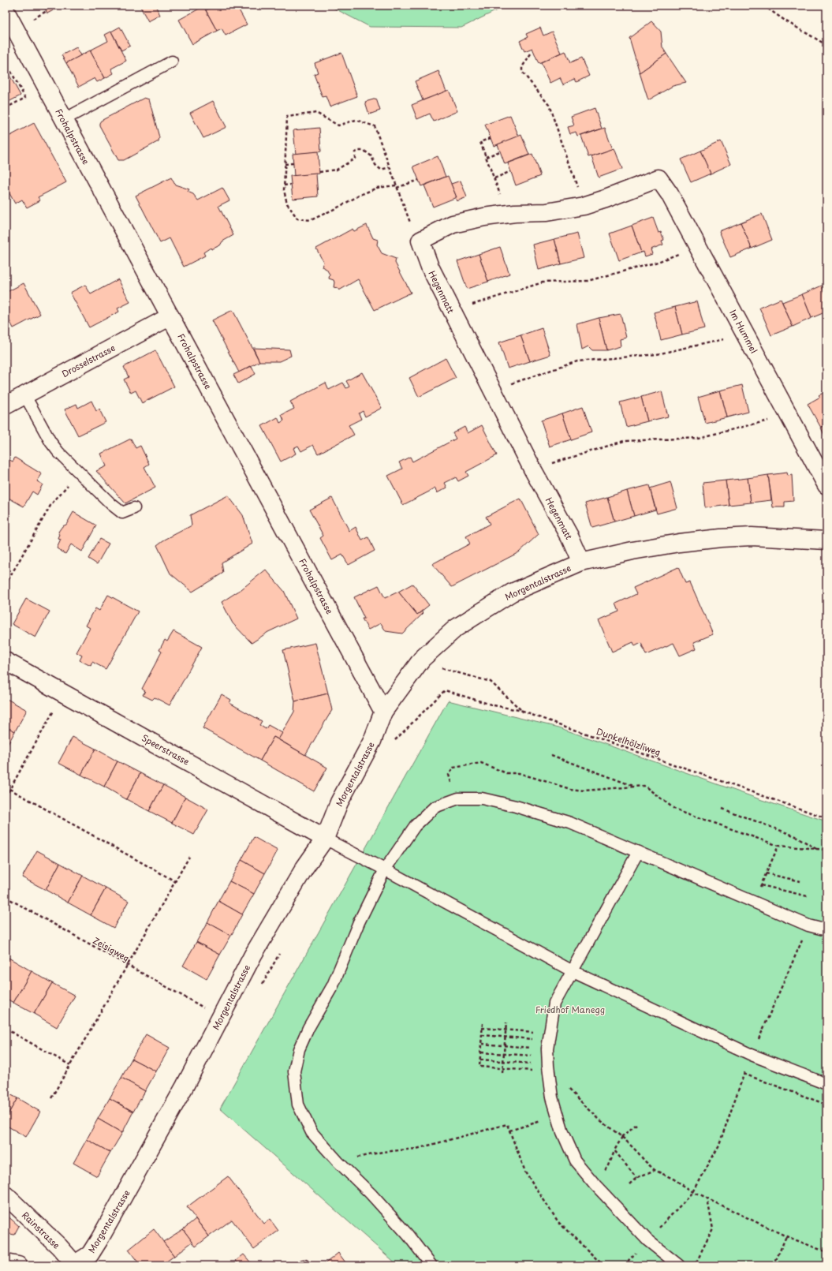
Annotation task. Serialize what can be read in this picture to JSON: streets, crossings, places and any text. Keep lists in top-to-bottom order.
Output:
{
  "streets": {
    "street": [
      "Frohalpstrasse",
      "Hegenmatt",
      "Im Hummel",
      "Drosselstrasse",
      "Morgentalstrasse",
      "Speerstrasse",
      "Rainstrasse"
    ],
    "path": ["Dunkelhölzliweg", "Zeisigweg"]
  },
  "crossings": [
    ["Frohalpstrasse", "Drosselstrasse"],
    ["Frohalpstrasse", "Morgentalstrasse"],
    ["Hegenmatt", "Im Hummel"],
    ["Hegenmatt", "Morgentalstrasse"],
    ["Morgentalstrasse", "Speerstrasse"],
    ["Morgentalstrasse", "Rainstrasse"]
  ],
  "parks": ["Friedhof Manegg"]
}
